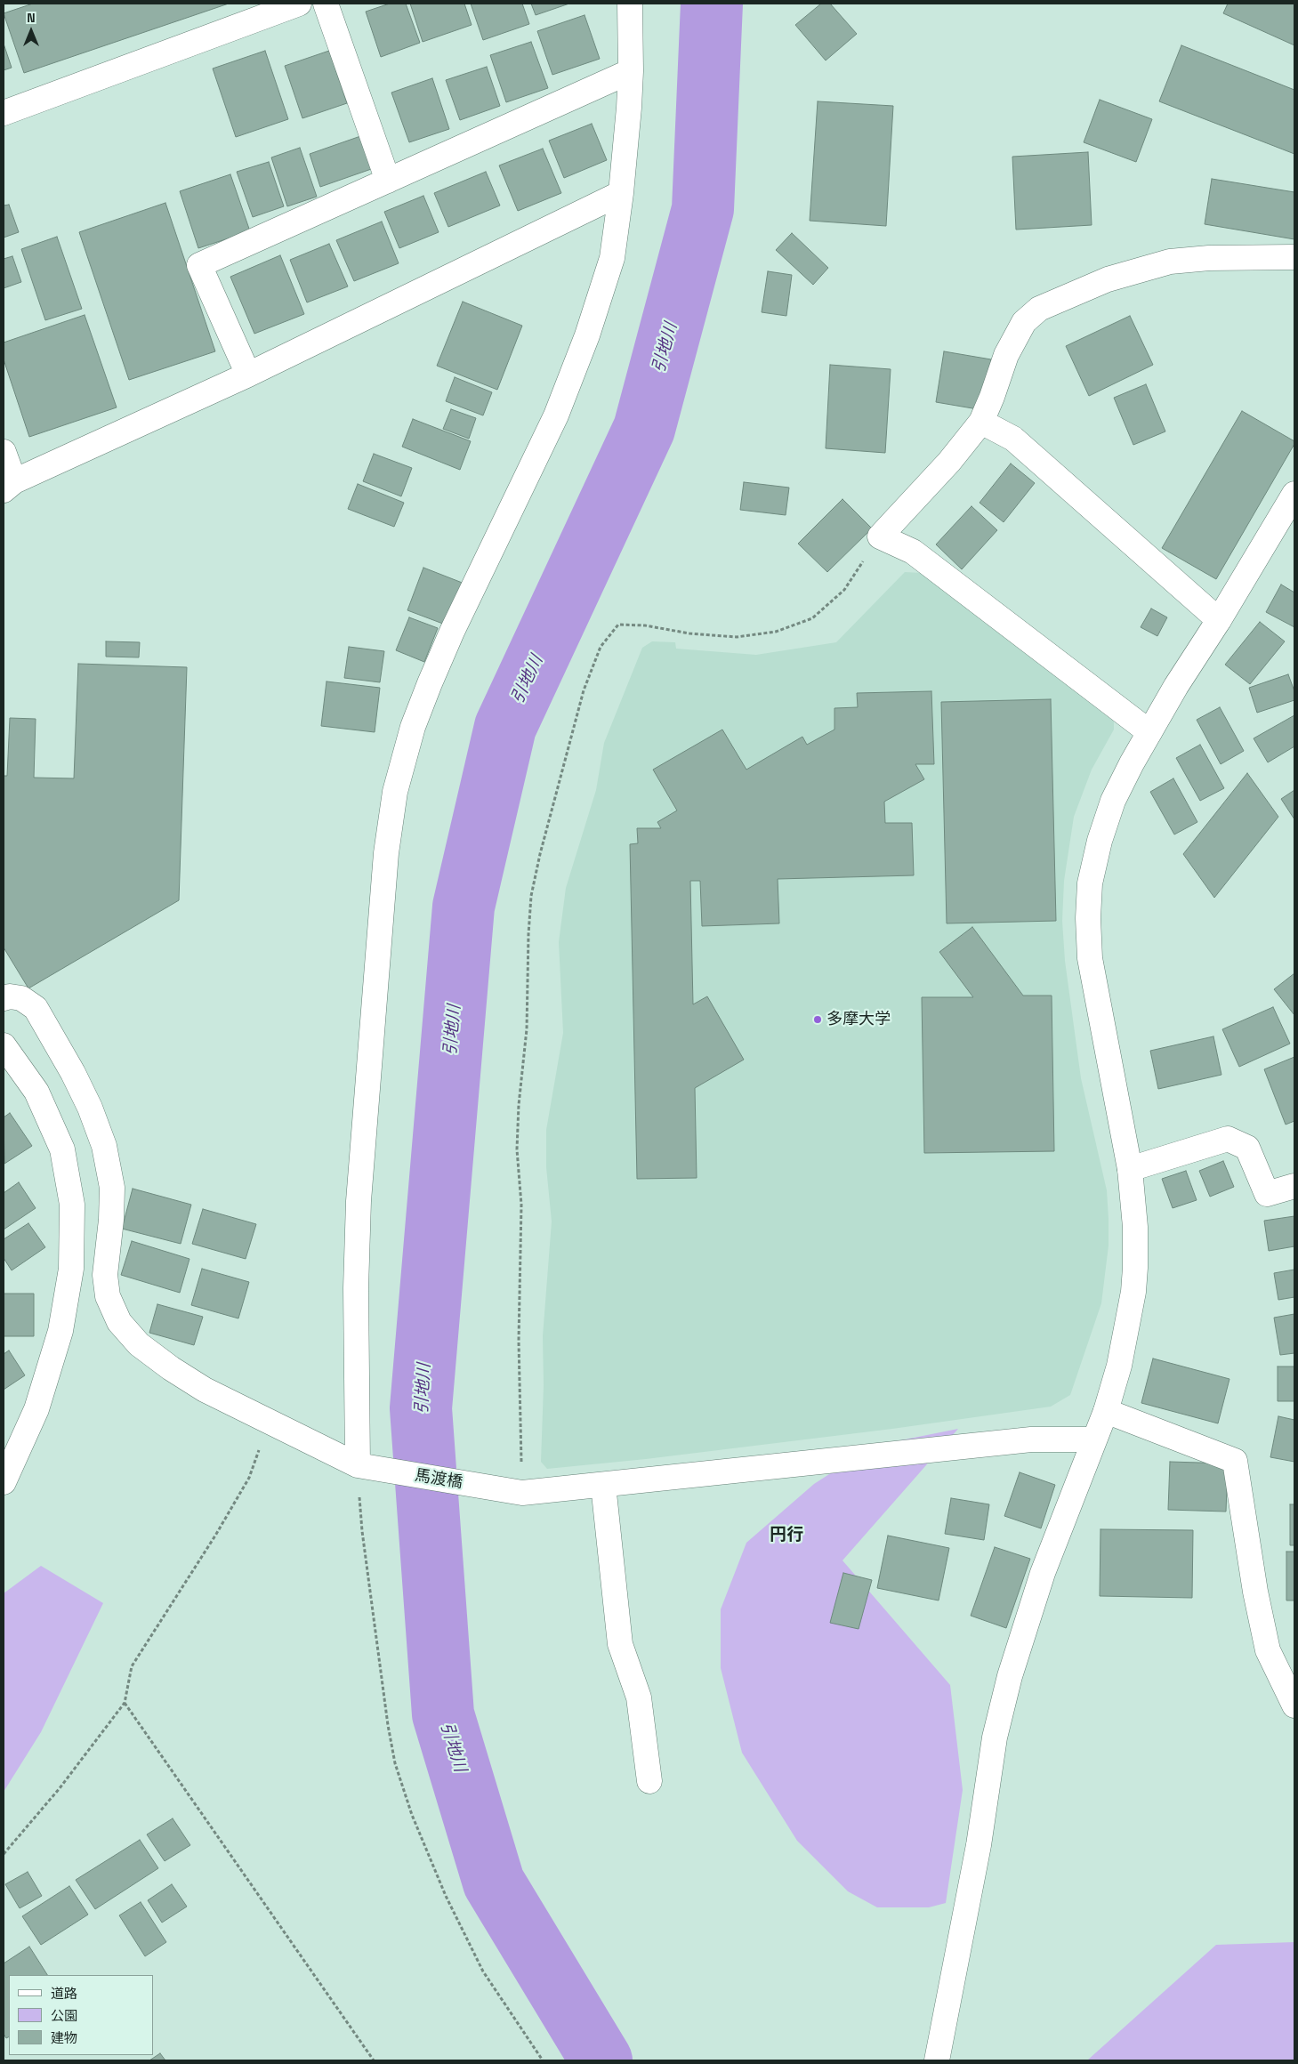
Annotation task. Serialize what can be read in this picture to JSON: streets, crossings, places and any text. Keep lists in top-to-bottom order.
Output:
{
  "streets": {
    "street": ["馬渡橋"]
  },
  "districts": ["円行"],
  "water": ["引地川"],
  "places": ["多摩大学"],
  "legend": ["道路", "公園", "建物"],
  "north": "top"
}
